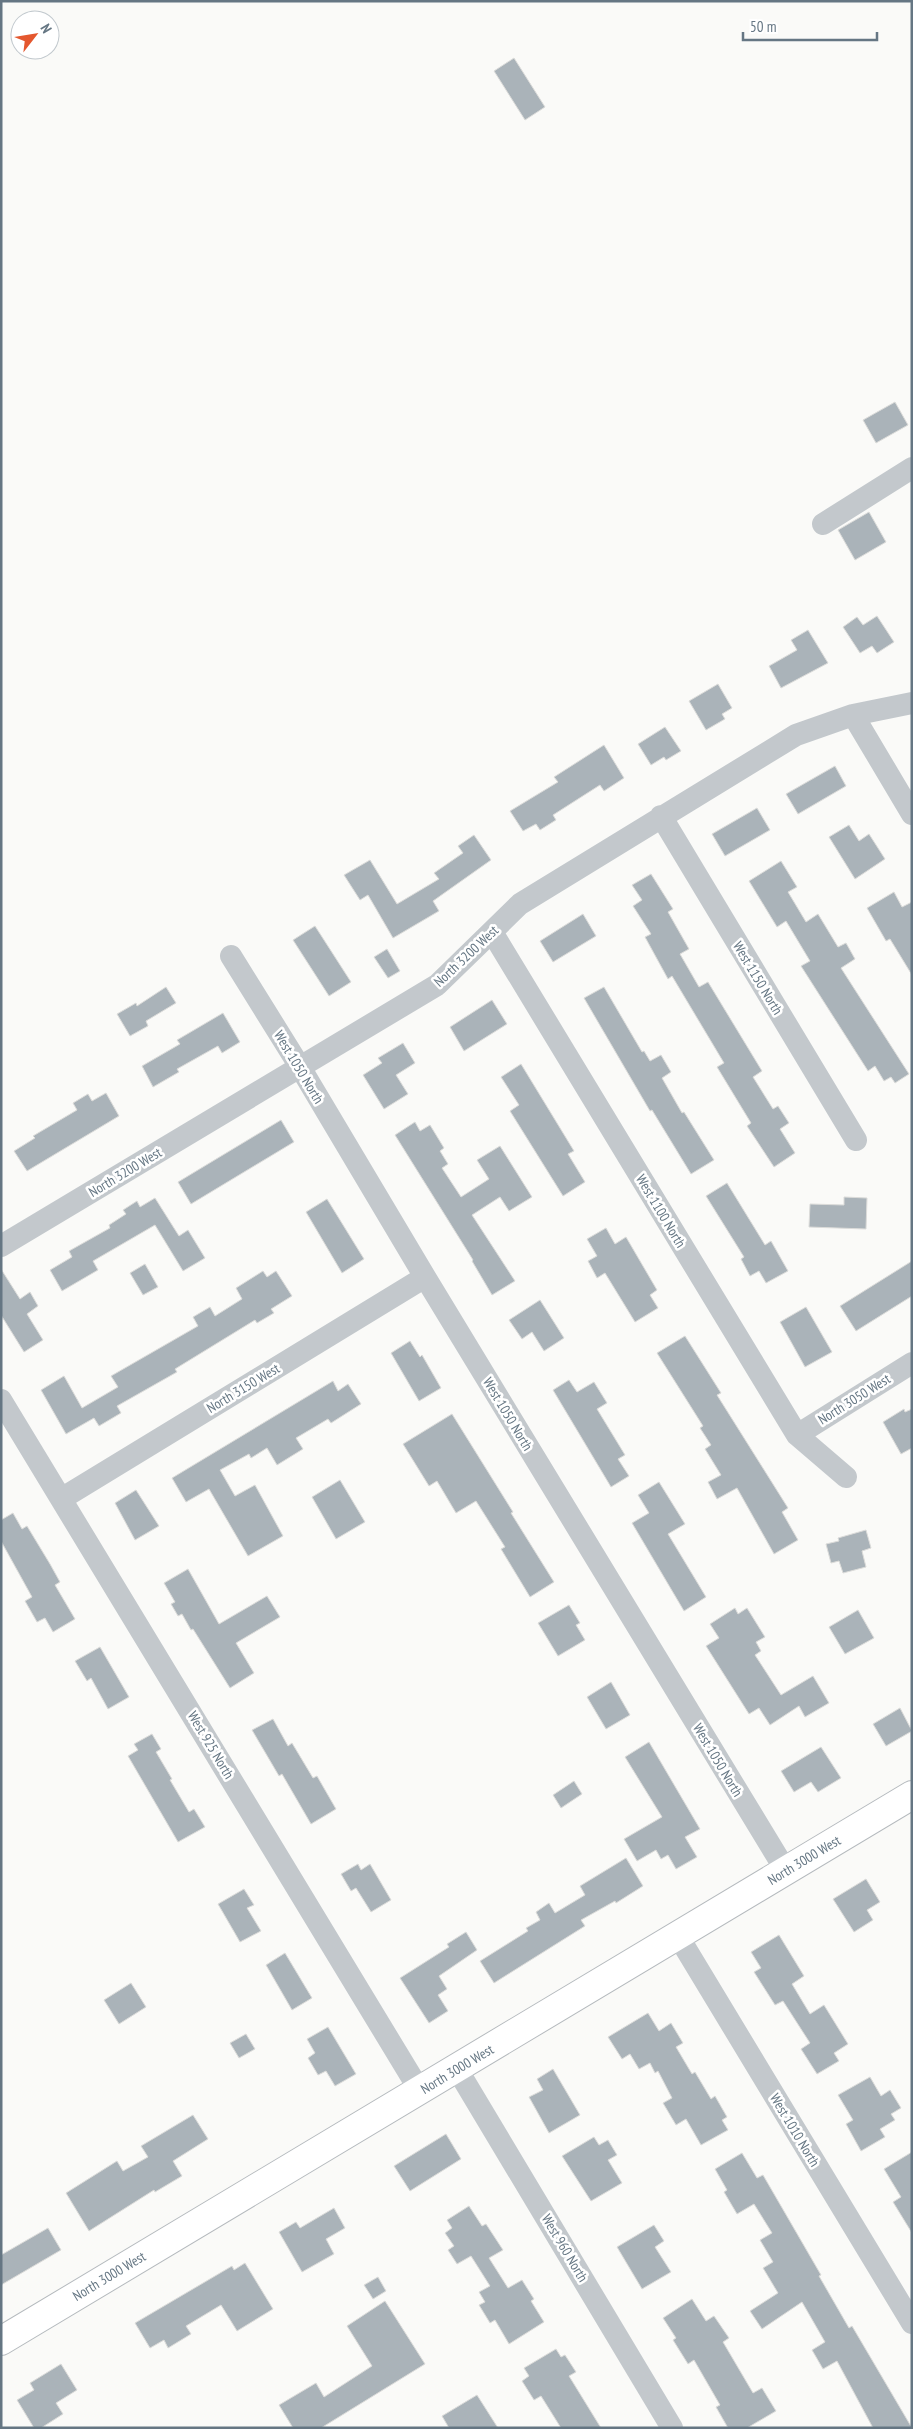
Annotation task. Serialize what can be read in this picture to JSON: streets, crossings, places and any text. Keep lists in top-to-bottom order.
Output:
{
  "streets": {
    "main road": ["North 3000 West"],
    "street": [
      "North 3200 West",
      "West 1150 North",
      "West 1050 North",
      "West 1100 North",
      "North 3150 West",
      "North 3050 West",
      "West 925 North",
      "West 1010 North",
      "West 960 North"
    ]
  },
  "crossings": [
    ["North 3200 West", "West 1150 North"],
    ["North 3200 West", "West 1050 North"],
    ["North 3200 West", "West 1100 North"],
    ["West 1050 North", "North 3150 West"],
    ["West 1050 North", "North 3000 West"],
    ["West 1100 North", "North 3050 West"],
    ["North 3150 West", "West 925 North"],
    ["West 925 North", "North 3000 West"],
    ["North 3000 West", "West 1010 North"],
    ["North 3000 West", "West 960 North"]
  ],
  "scale_bar": "50 m",
  "north": "top right"
}
